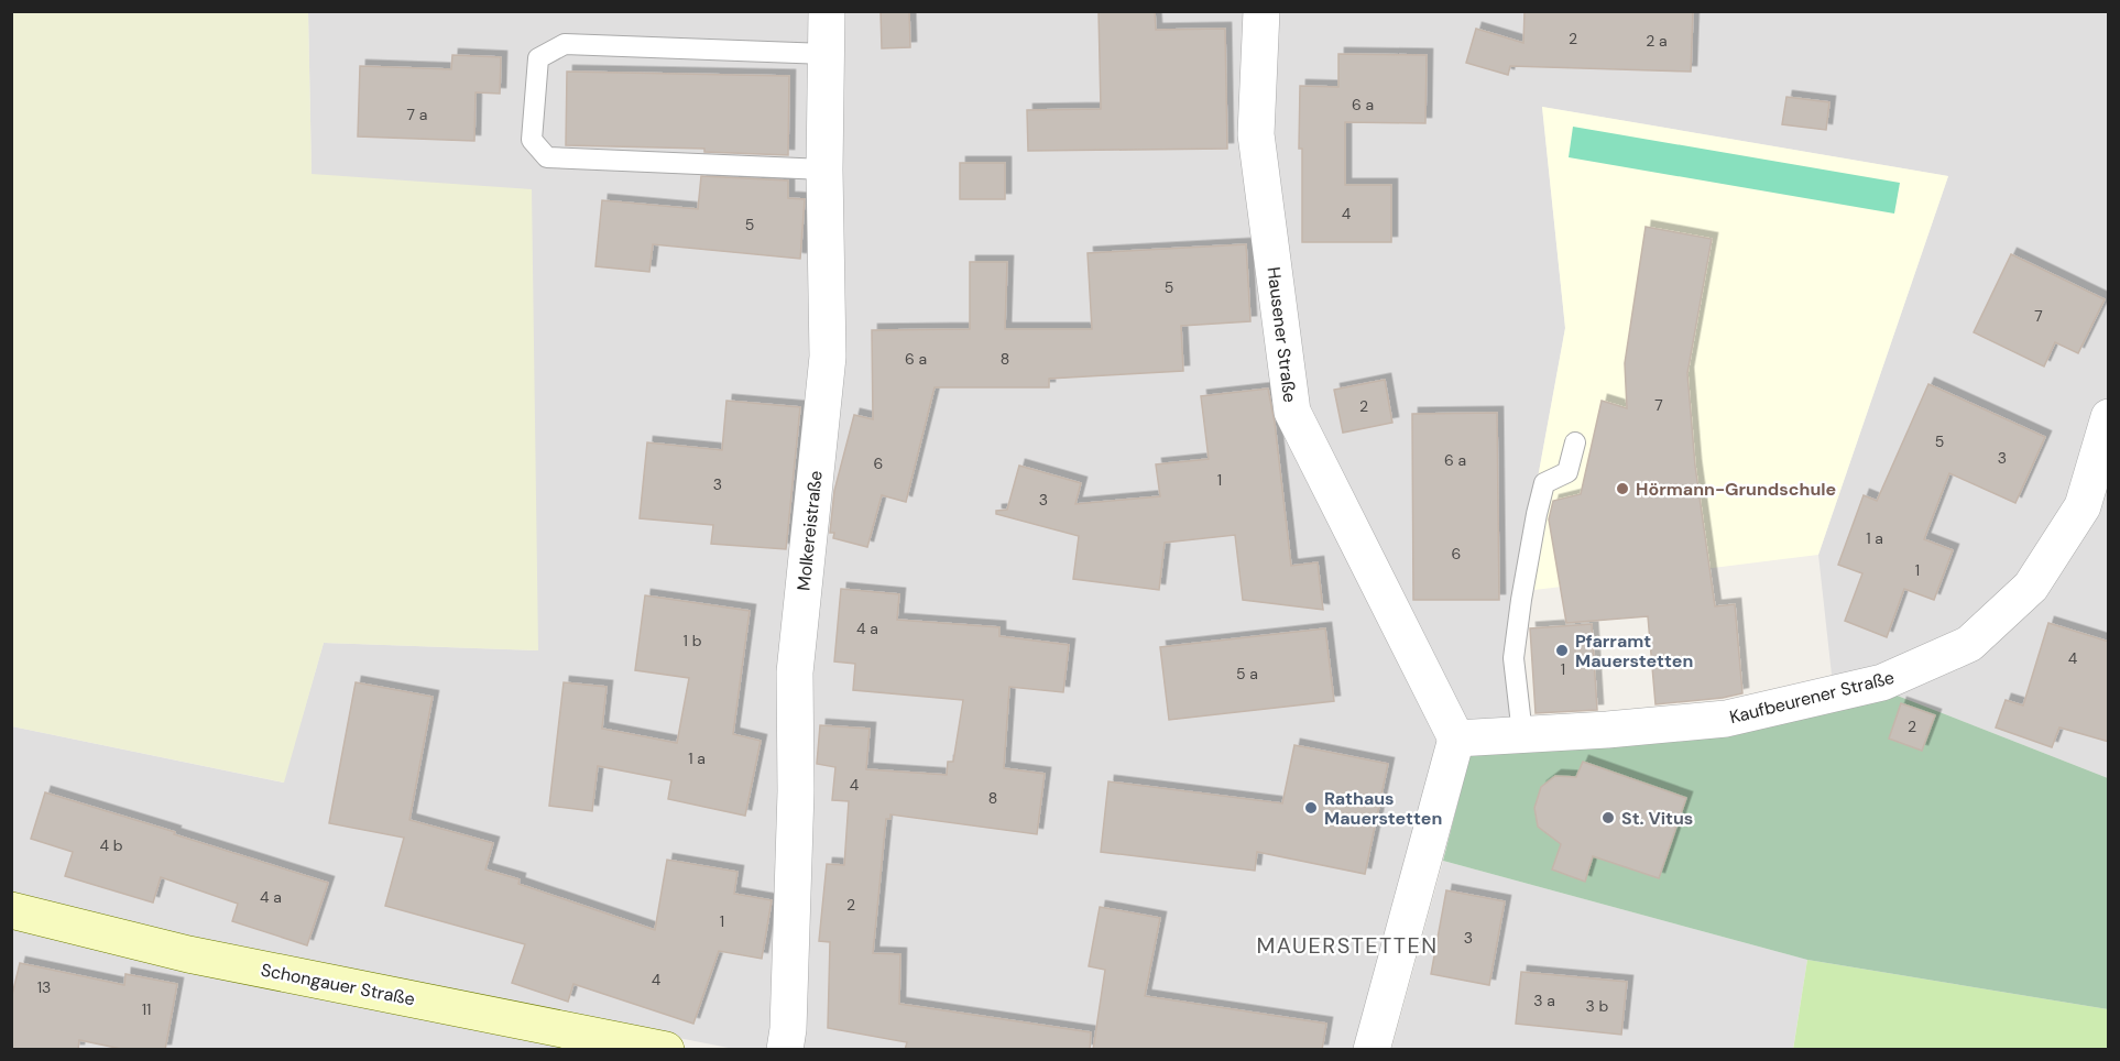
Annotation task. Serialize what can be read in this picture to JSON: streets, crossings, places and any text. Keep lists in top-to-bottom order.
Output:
{
  "streets": {
    "main road": ["Schongauer Straße"],
    "street": ["Hausener Straße", "Molkereistraße", "Kaufbeurener Straße"]
  },
  "crossings": [
    ["Hausener Straße", "Kaufbeurener Straße"]
  ],
  "districts": ["MAUERSTETTEN"],
  "places": [
    "Hörmann-Grundschule",
    "Pfarramt Mauerstetten",
    "Rathaus Mauerstetten",
    "St. Vitus"
  ],
  "house_numbers": [
    "2",
    "2 a",
    "6 a",
    "7 a",
    "4",
    "5",
    "5",
    "7",
    "6 a",
    "8",
    "7",
    "2",
    "5",
    "3",
    "6 a",
    "6",
    "1",
    "3",
    "3",
    "1 a",
    "6",
    "1",
    "4 a",
    "1 b",
    "4",
    "1",
    "5 a",
    "2",
    "1 a",
    "4",
    "8",
    "4 b",
    "4 a",
    "2",
    "1",
    "3",
    "4",
    "13",
    "3 a",
    "3 b",
    "11"
  ]
}
